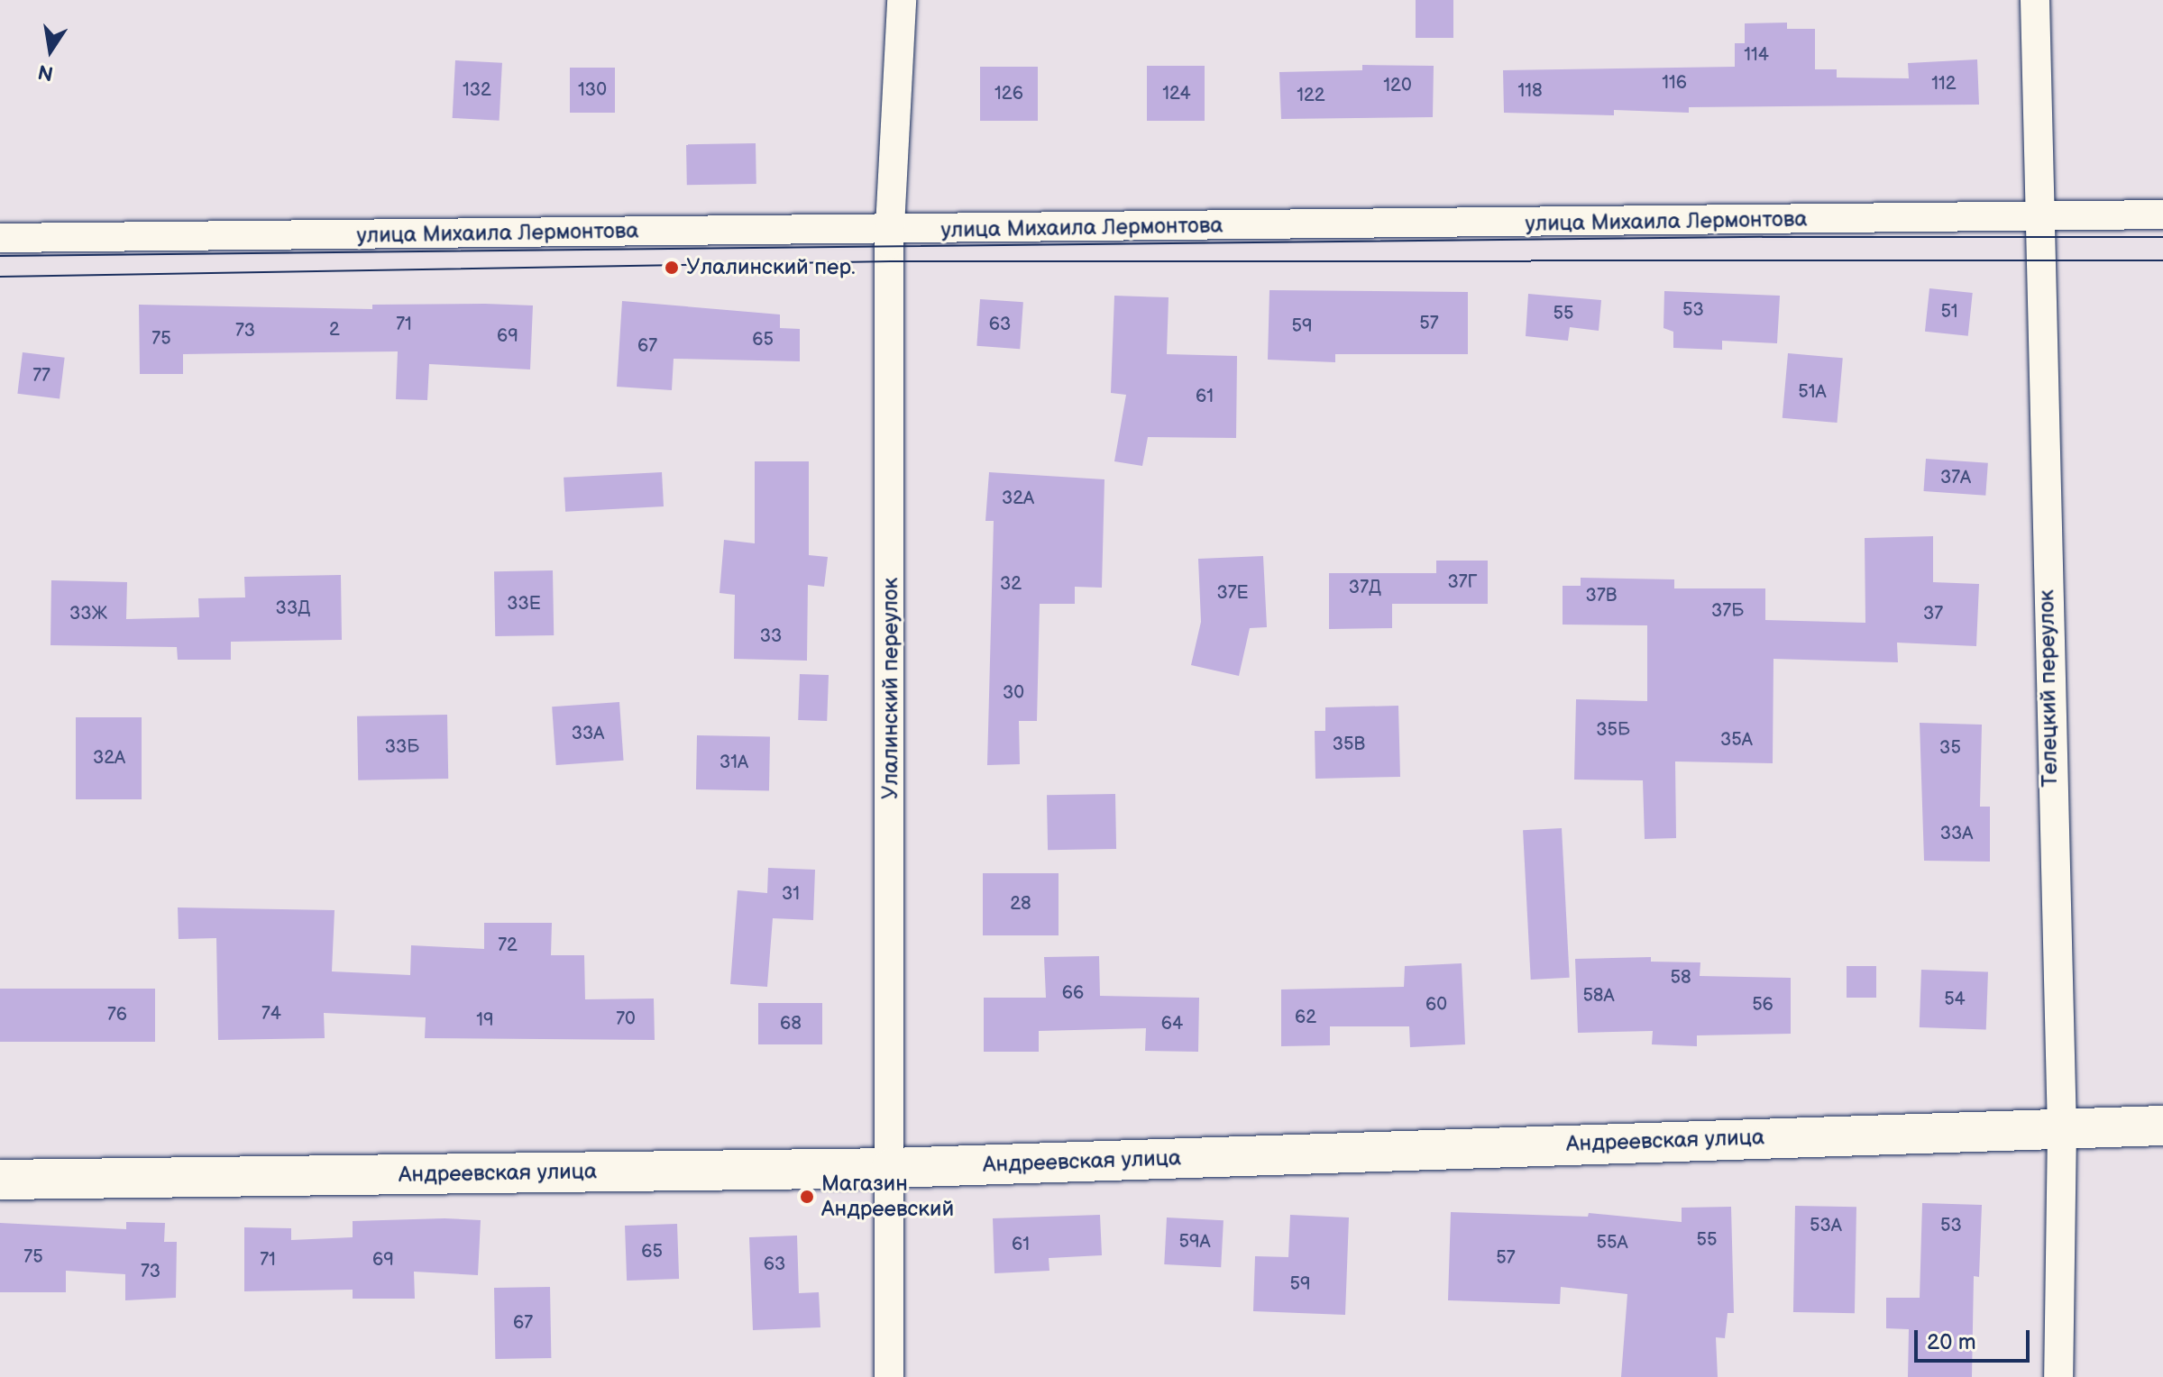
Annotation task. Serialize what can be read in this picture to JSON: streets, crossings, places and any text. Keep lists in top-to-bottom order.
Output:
{
  "streets": {
    "street": [
      "улица Михаила Лермонтова",
      "Улалинский переулок",
      "Телецкий переулок",
      "Андреевская улица"
    ]
  },
  "crossings": [
    ["улица Михаила Лермонтова", "Улалинский переулок"],
    ["улица Михаила Лермонтова", "Телецкий переулок"],
    ["Улалинский переулок", "Андреевская улица"],
    ["Телецкий переулок", "Андреевская улица"]
  ],
  "places": ["Улалинский пер.", "Магазин Андреевский"],
  "house_numbers": [
    "114",
    "116",
    "112",
    "120",
    "132",
    "130",
    "118",
    "126",
    "124",
    "122",
    "53",
    "51",
    "55",
    "57",
    "71",
    "63",
    "59",
    "2",
    "73",
    "69",
    "75",
    "65",
    "67",
    "77",
    "51А",
    "61",
    "37А",
    "32А",
    "37Г",
    "32",
    "37Д",
    "37Е",
    "37В",
    "33Е",
    "33Д",
    "37Б",
    "33Ж",
    "37",
    "33",
    "30",
    "35Б",
    "33А",
    "35А",
    "35В",
    "33Б",
    "35",
    "32А",
    "31А",
    "33А",
    "31",
    "28",
    "72",
    "58",
    "66",
    "58А",
    "54",
    "60",
    "56",
    "74",
    "76",
    "62",
    "70",
    "19",
    "68",
    "64",
    "53А",
    "53",
    "55",
    "59А",
    "55А",
    "61",
    "65",
    "75",
    "57",
    "71",
    "69",
    "63",
    "73",
    "59",
    "67"
  ],
  "scale_bar": "20 m",
  "north": "bottom"
}
